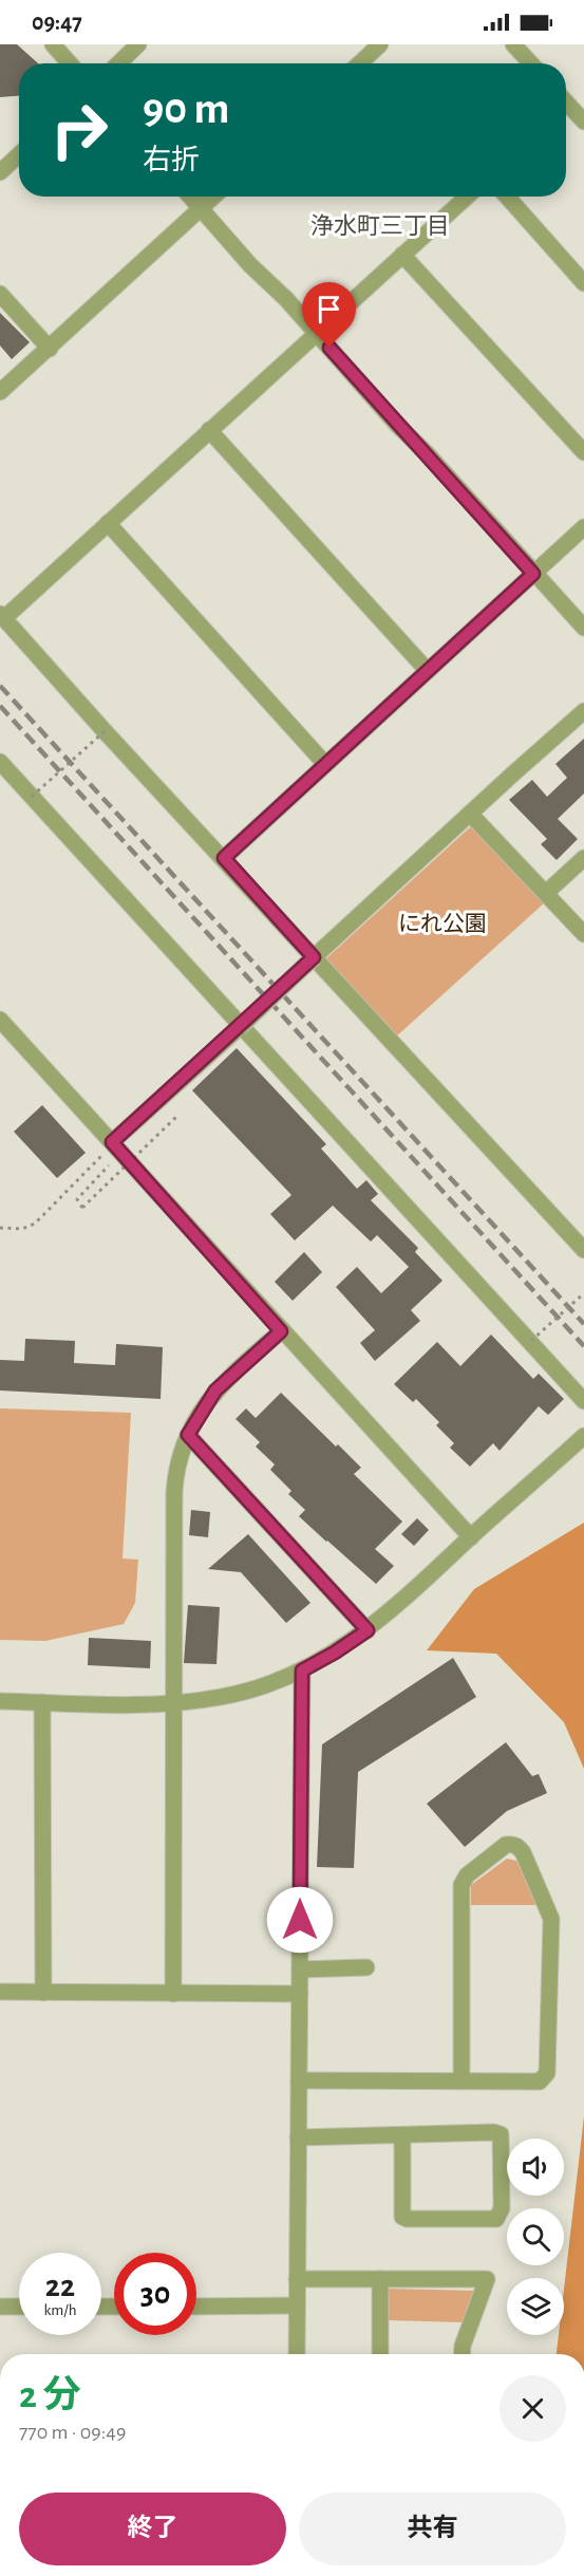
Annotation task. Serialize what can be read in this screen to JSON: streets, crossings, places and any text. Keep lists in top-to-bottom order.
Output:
{
  "districts": ["浄水町三丁目"],
  "parks": ["にれ公園"],
  "page": {
    "status": "09:47",
    "turn": ["90 m", "右折"],
    "speed": "22 km/h",
    "limit": "30",
    "heading": ["2 分", "770 m · 09:49"],
    "buttons": ["終了", "共有"]
  }
}
